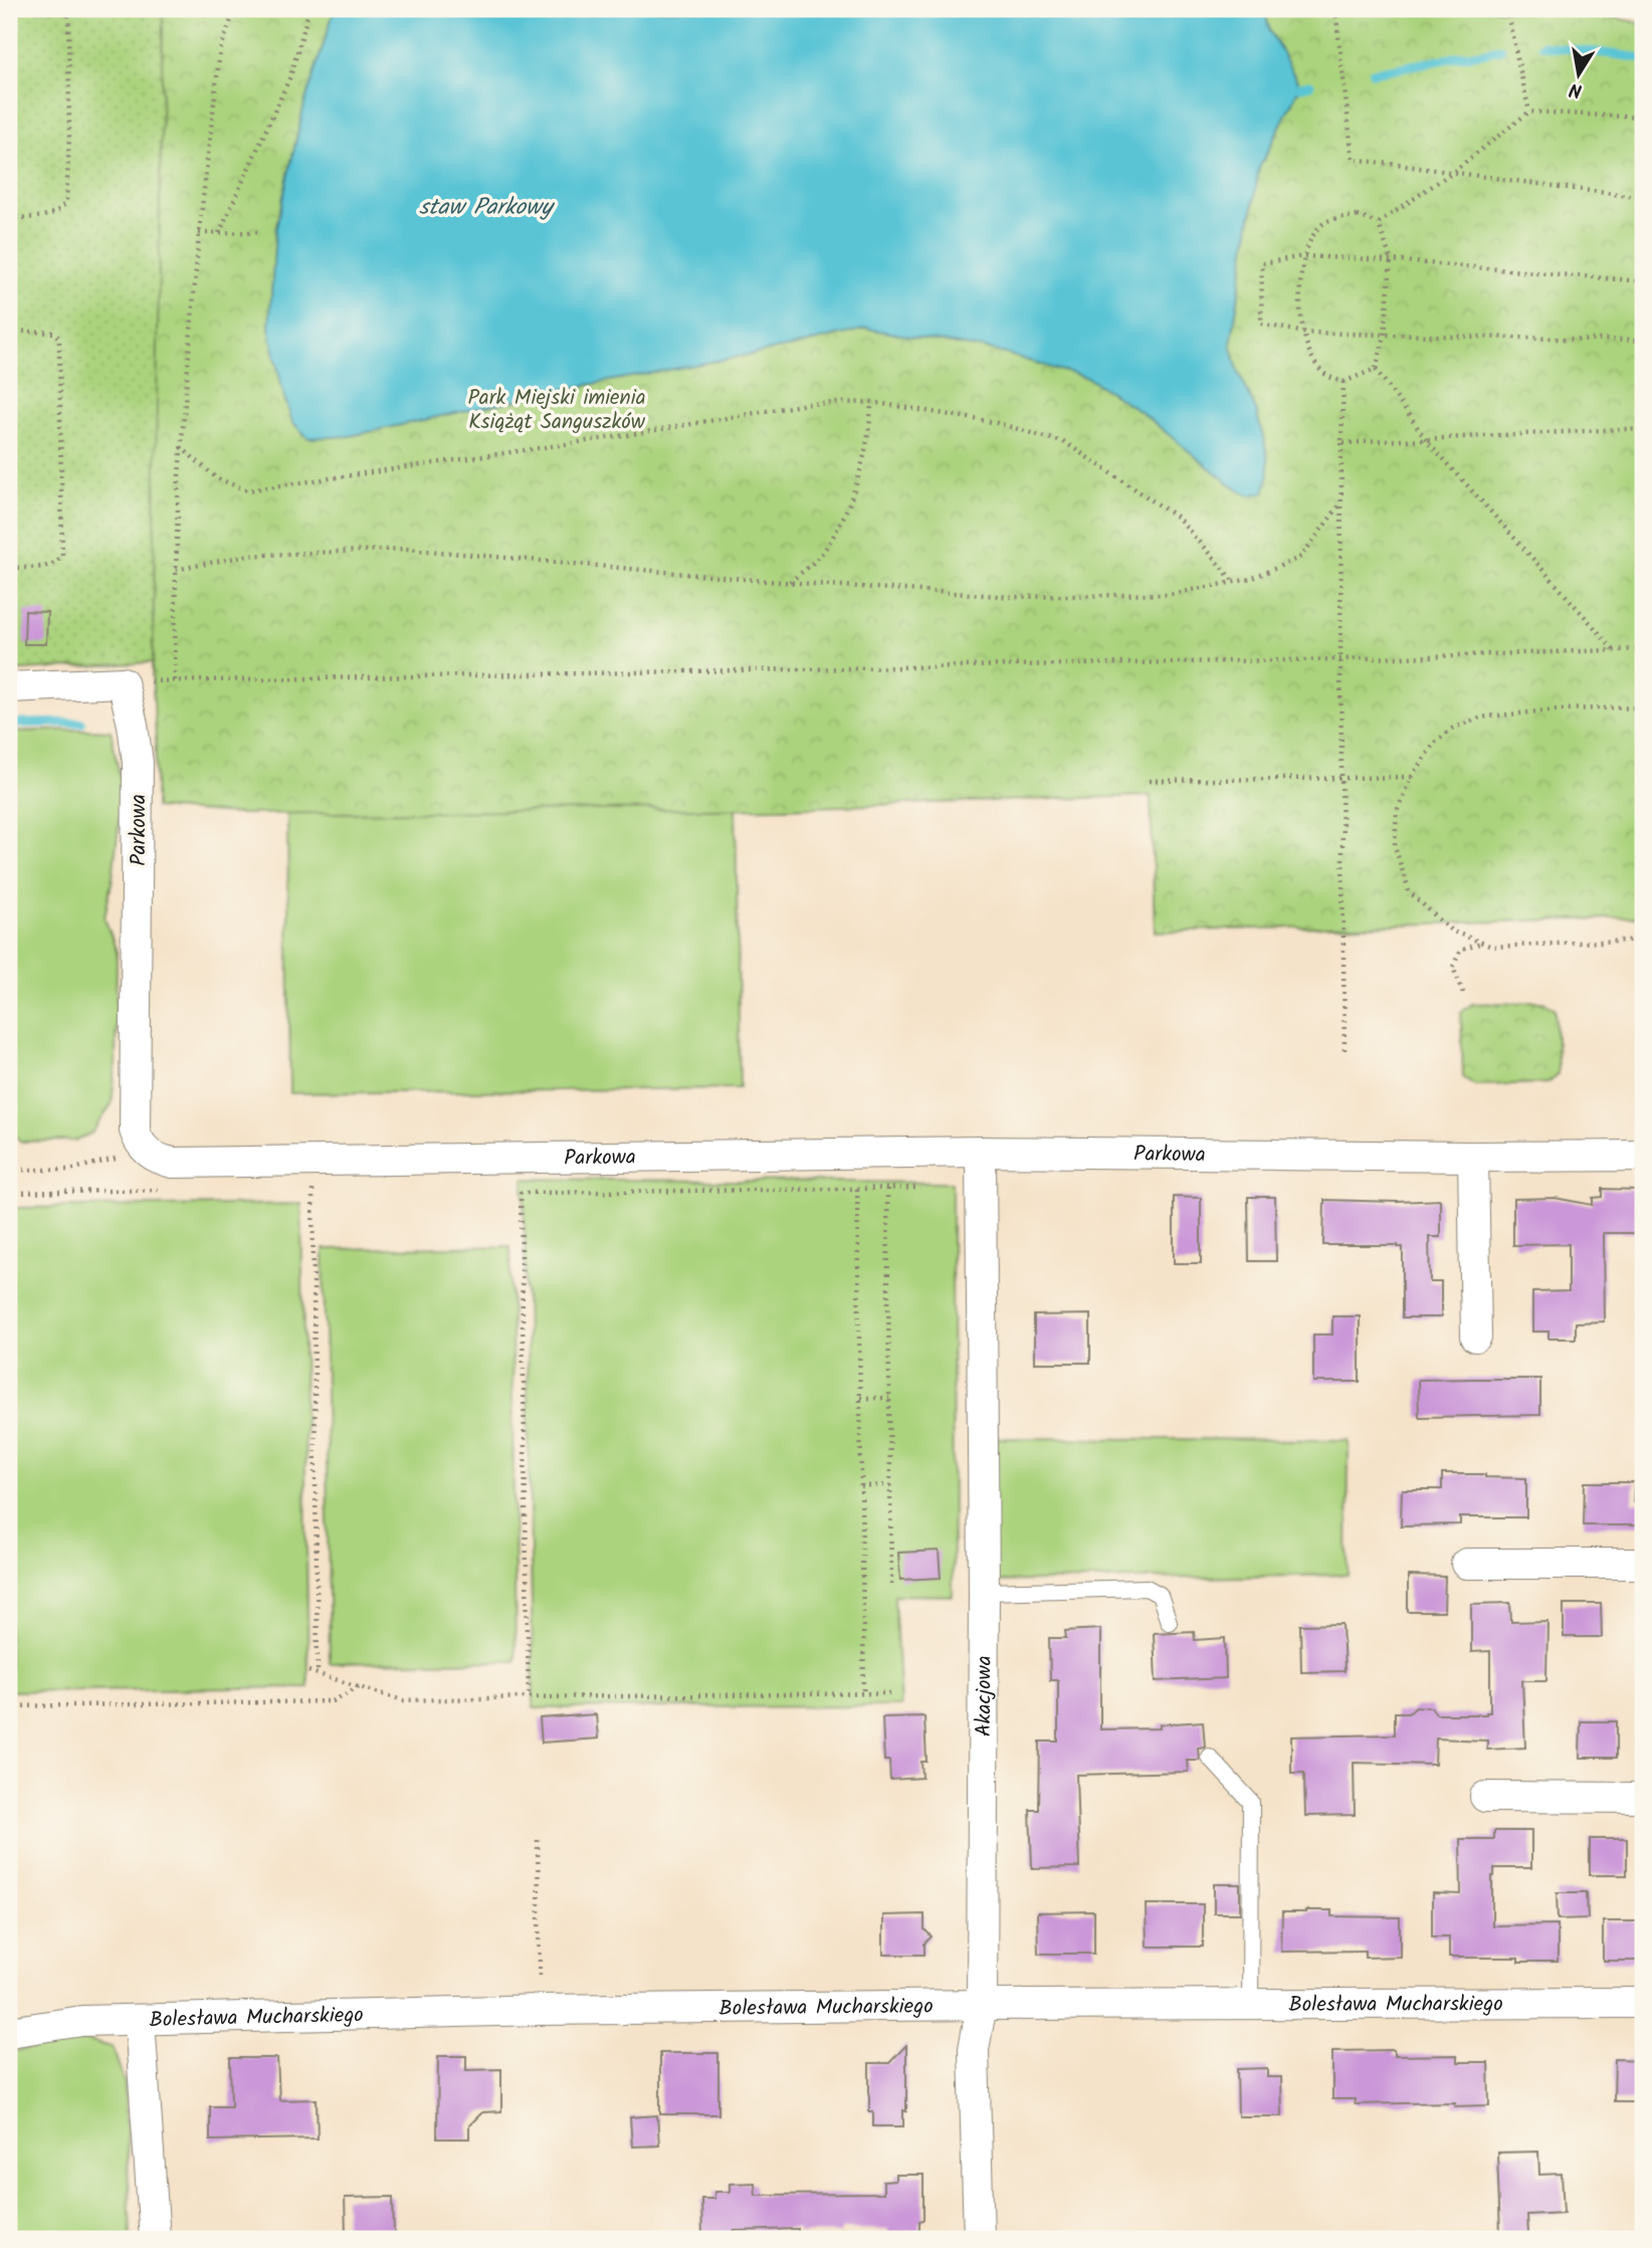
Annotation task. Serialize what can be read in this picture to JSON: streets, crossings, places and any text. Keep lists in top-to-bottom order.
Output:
{
  "streets": {
    "street": ["Parkowa", "Akacjowa", "Bolesława Mucharskiego"]
  },
  "crossings": [
    ["Parkowa", "Akacjowa"],
    ["Akacjowa", "Bolesława Mucharskiego"]
  ],
  "water": ["staw Parkowy"],
  "parks": ["Park Miejski imienia Książąt Sanguszków"],
  "north": "bottom"
}
